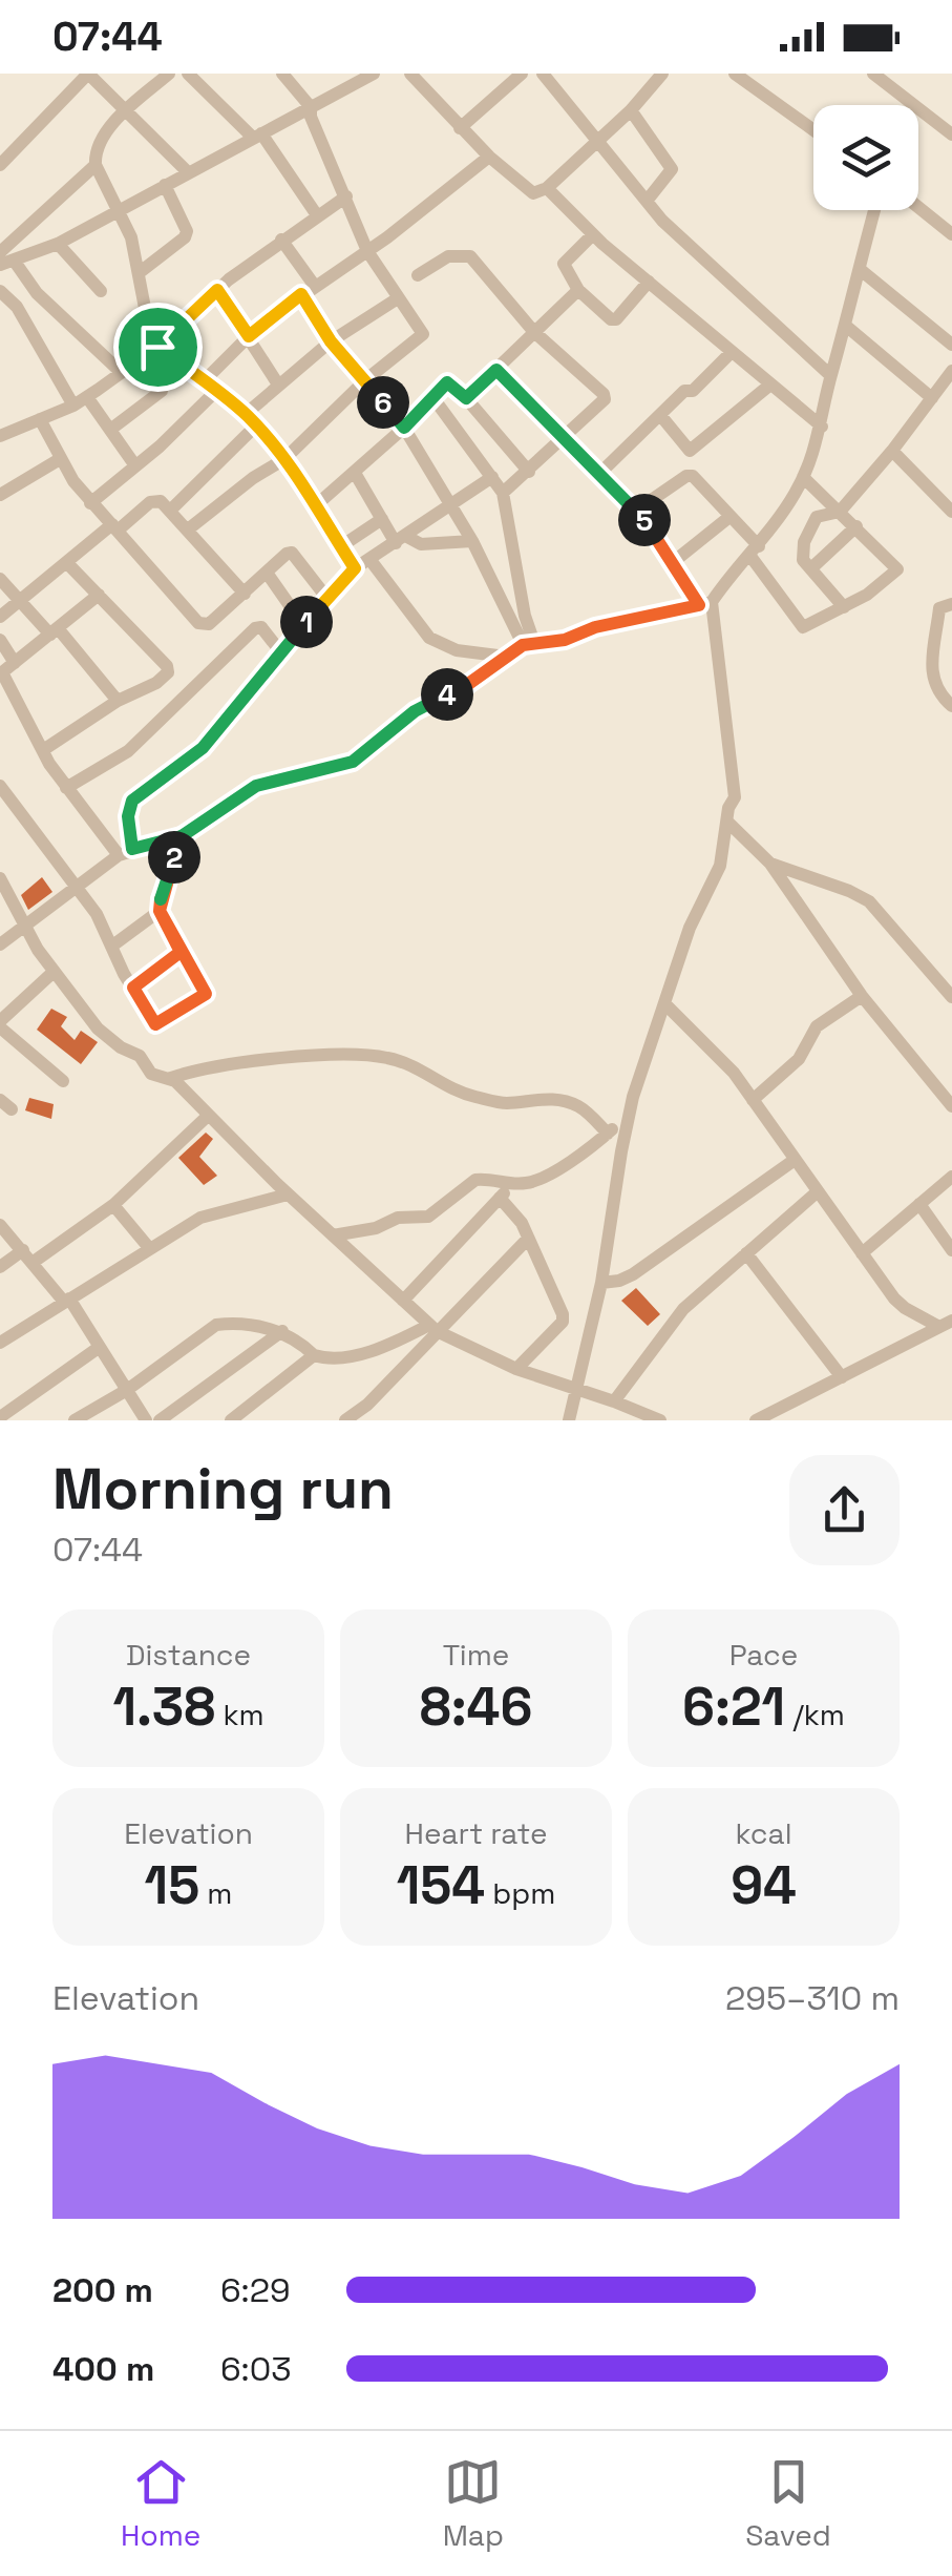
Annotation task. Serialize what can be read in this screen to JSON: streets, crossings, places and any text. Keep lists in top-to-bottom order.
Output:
{
  "page": {
    "status": "07:44",
    "pins": [
      "6",
      "5",
      "1",
      "4",
      "2"
    ],
    "heading": ["Morning run", "07:44"],
    "stats": [
      ["Distance", "1.38 km"],
      ["Time", "8:46"],
      ["Pace", "6:21 /km"],
      ["Elevation", "15 m"],
      ["Heart rate", "154 bpm"],
      ["kcal", "94"]
    ],
    "chart": ["Elevation", "295–310 m"],
    "list": [
      {
        "name": "200 m",
        "note": "6:29"
      },
      {
        "name": "400 m",
        "note": "6:03"
      }
    ],
    "tabs": ["Home", "Map", "Saved"]
  }
}
